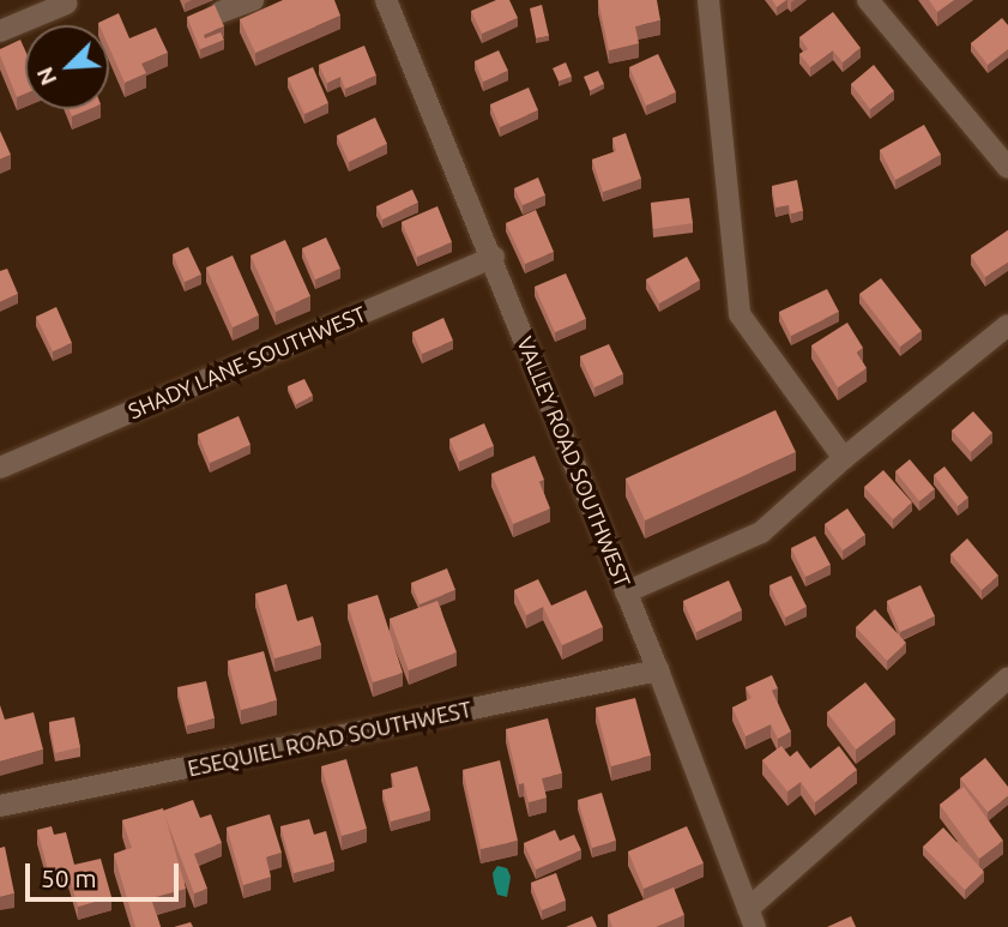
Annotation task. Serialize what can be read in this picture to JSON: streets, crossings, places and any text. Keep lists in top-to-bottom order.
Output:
{
  "streets": {
    "street": ["SHADY LANE SOUTHWEST", "VALLEY ROAD SOUTHWEST", "ESEQUIEL ROAD SOUTHWEST"]
  },
  "crossings": [
    ["SHADY LANE SOUTHWEST", "VALLEY ROAD SOUTHWEST"],
    ["VALLEY ROAD SOUTHWEST", "ESEQUIEL ROAD SOUTHWEST"]
  ],
  "scale_bar": "50 m",
  "north": "bottom left"
}
